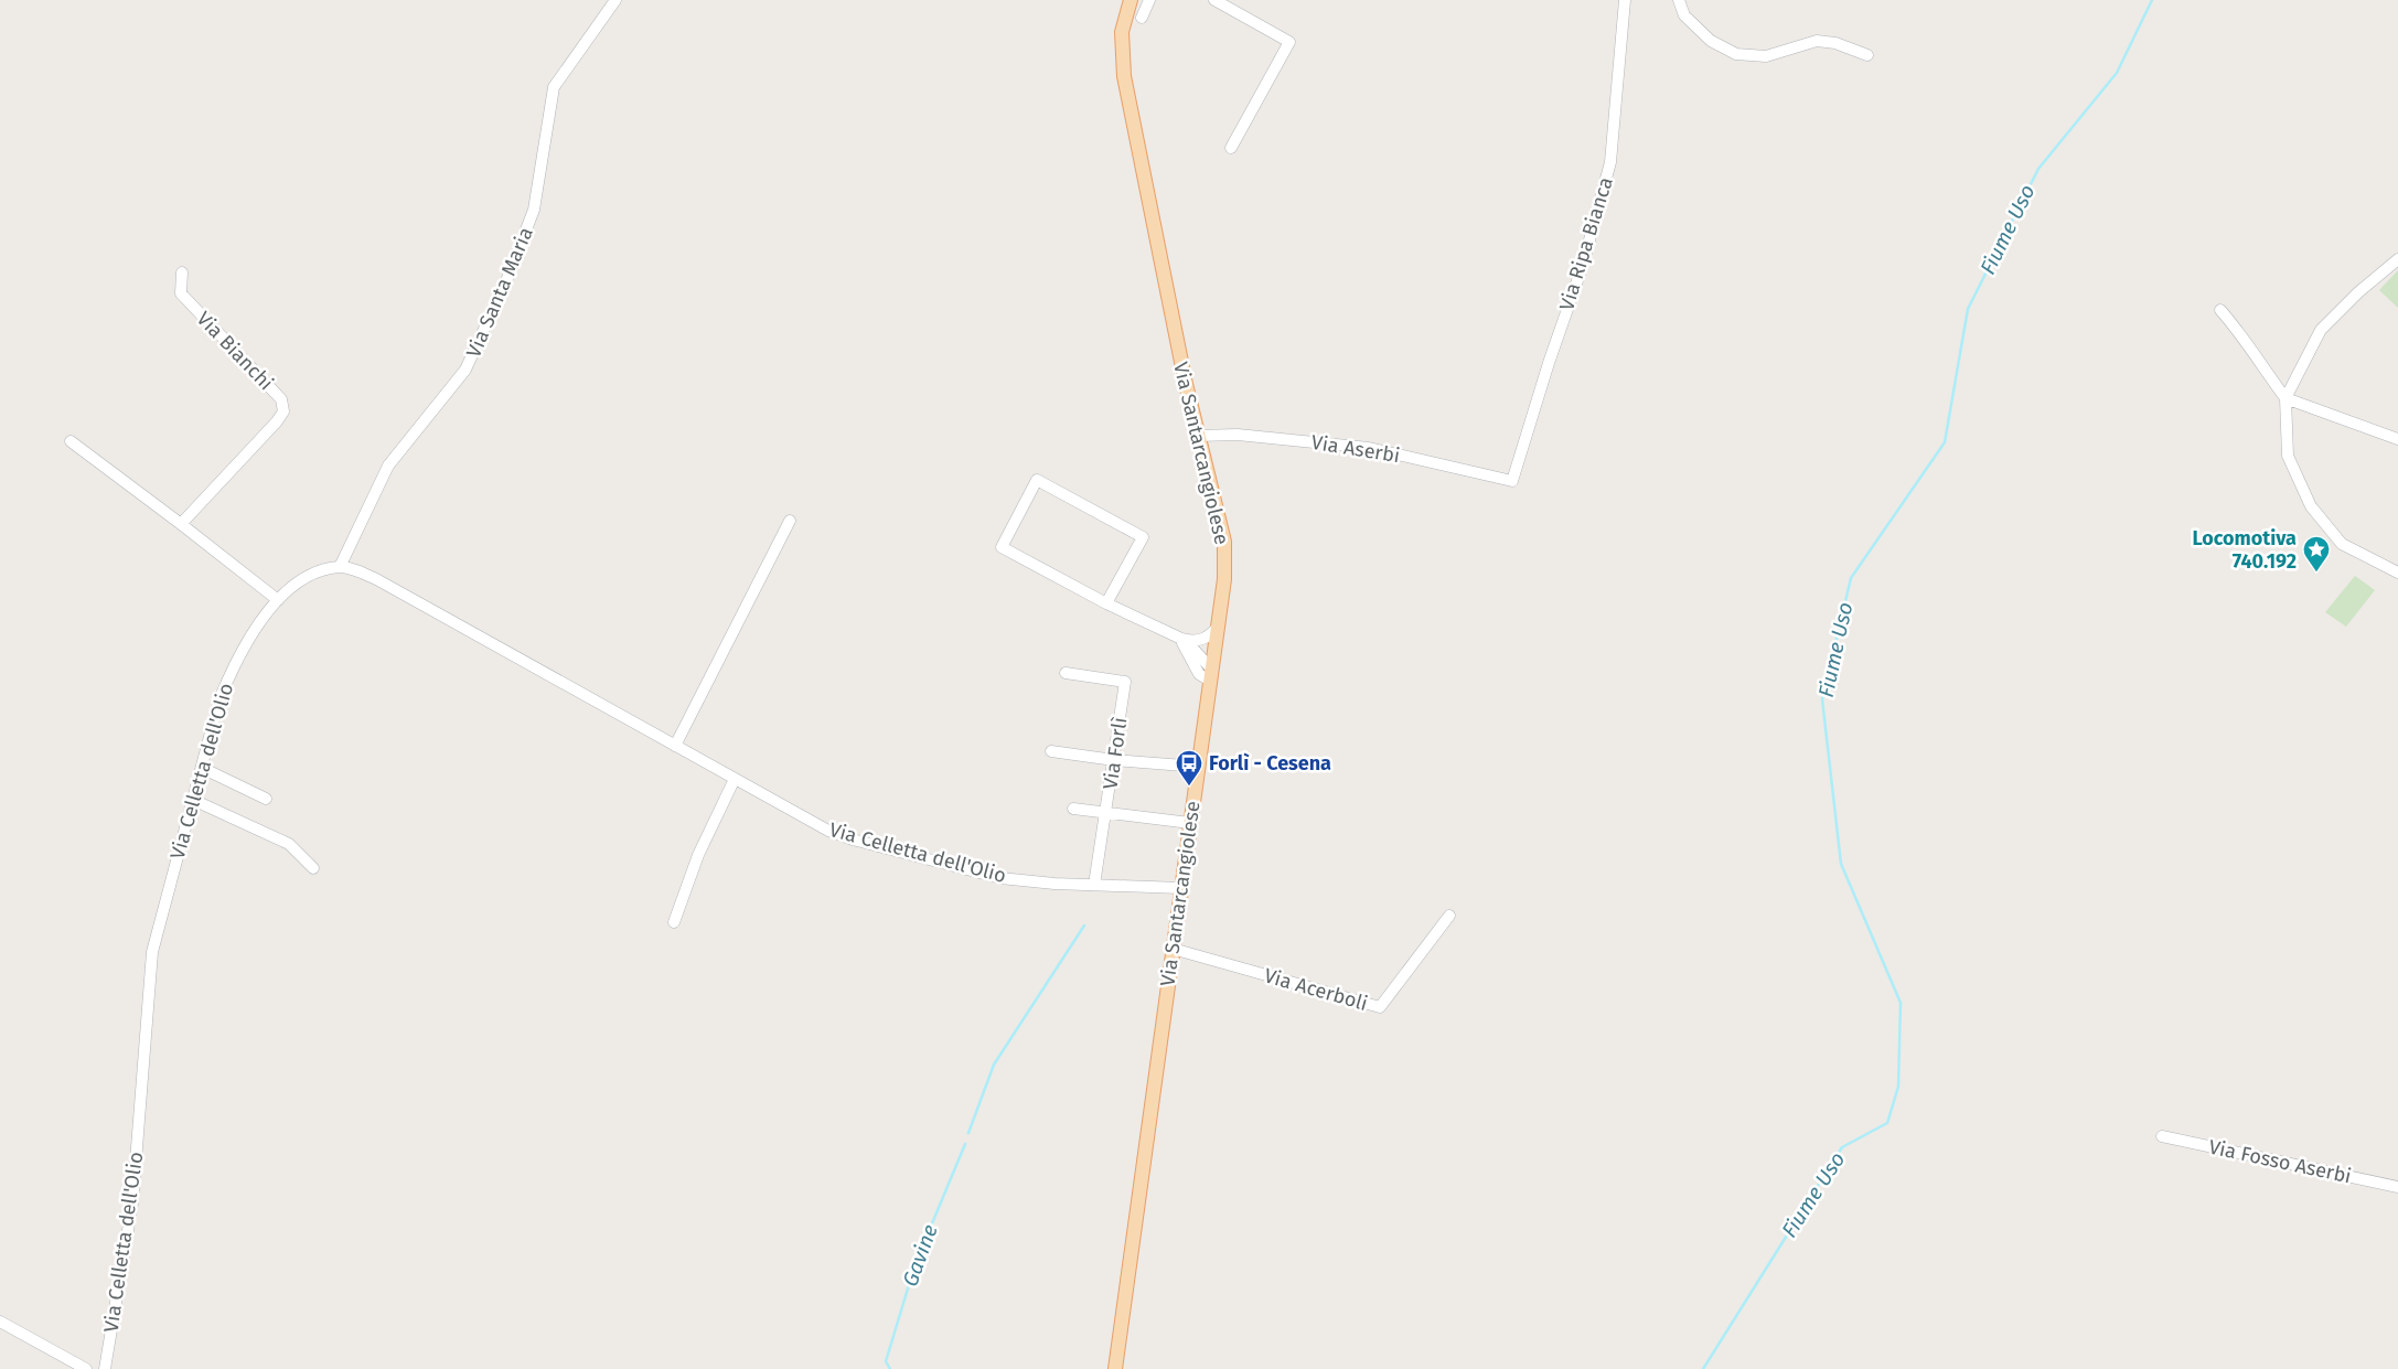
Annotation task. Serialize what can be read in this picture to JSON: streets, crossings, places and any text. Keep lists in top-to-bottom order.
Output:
{
  "streets": {
    "main road": ["Via Santarcangiolese"],
    "street": [
      "Via Ripa Bianca",
      "Via Santa Maria",
      "Via Bianchi",
      "Via Aserbi",
      "Via Forlì",
      "Via Celletta dell'Olio",
      "Via Acerboli",
      "Via Fosso Aserbi"
    ]
  },
  "crossings": [
    ["Via Ripa Bianca", "Via Aserbi"],
    ["Via Santa Maria", "Via Celletta dell'Olio"],
    ["Via Aserbi", "Via Santarcangiolese"],
    ["Via Santarcangiolese", "Via Celletta dell'Olio"],
    ["Via Santarcangiolese", "Via Acerboli"],
    ["Via Forlì", "Via Celletta dell'Olio"]
  ],
  "water": ["Fiume Uso", "Gavine"],
  "places": {
    "place": ["Locomotiva 740.192"],
    "bus stop": ["Forlì - Cesena"]
  }
}
